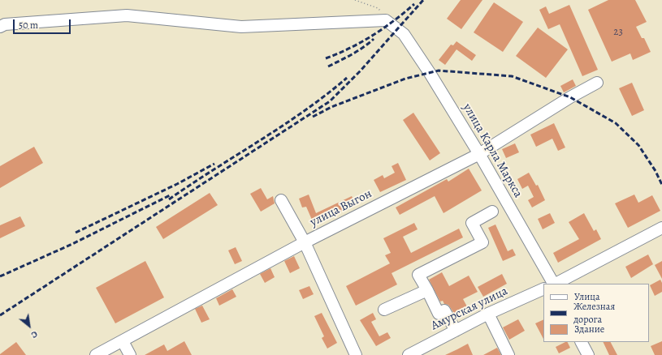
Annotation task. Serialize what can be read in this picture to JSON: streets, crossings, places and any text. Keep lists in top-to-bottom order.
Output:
{
  "streets": {
    "street": ["улица Карла Маркса", "улица Выгон", "Амурская улица"]
  },
  "crossings": [
    ["улица Карла Маркса", "улица Выгон"]
  ],
  "house_numbers": ["23"],
  "legend": ["Улица", "Железная дорога", "Здание"],
  "scale_bar": "50 m",
  "north": "bottom right"
}
